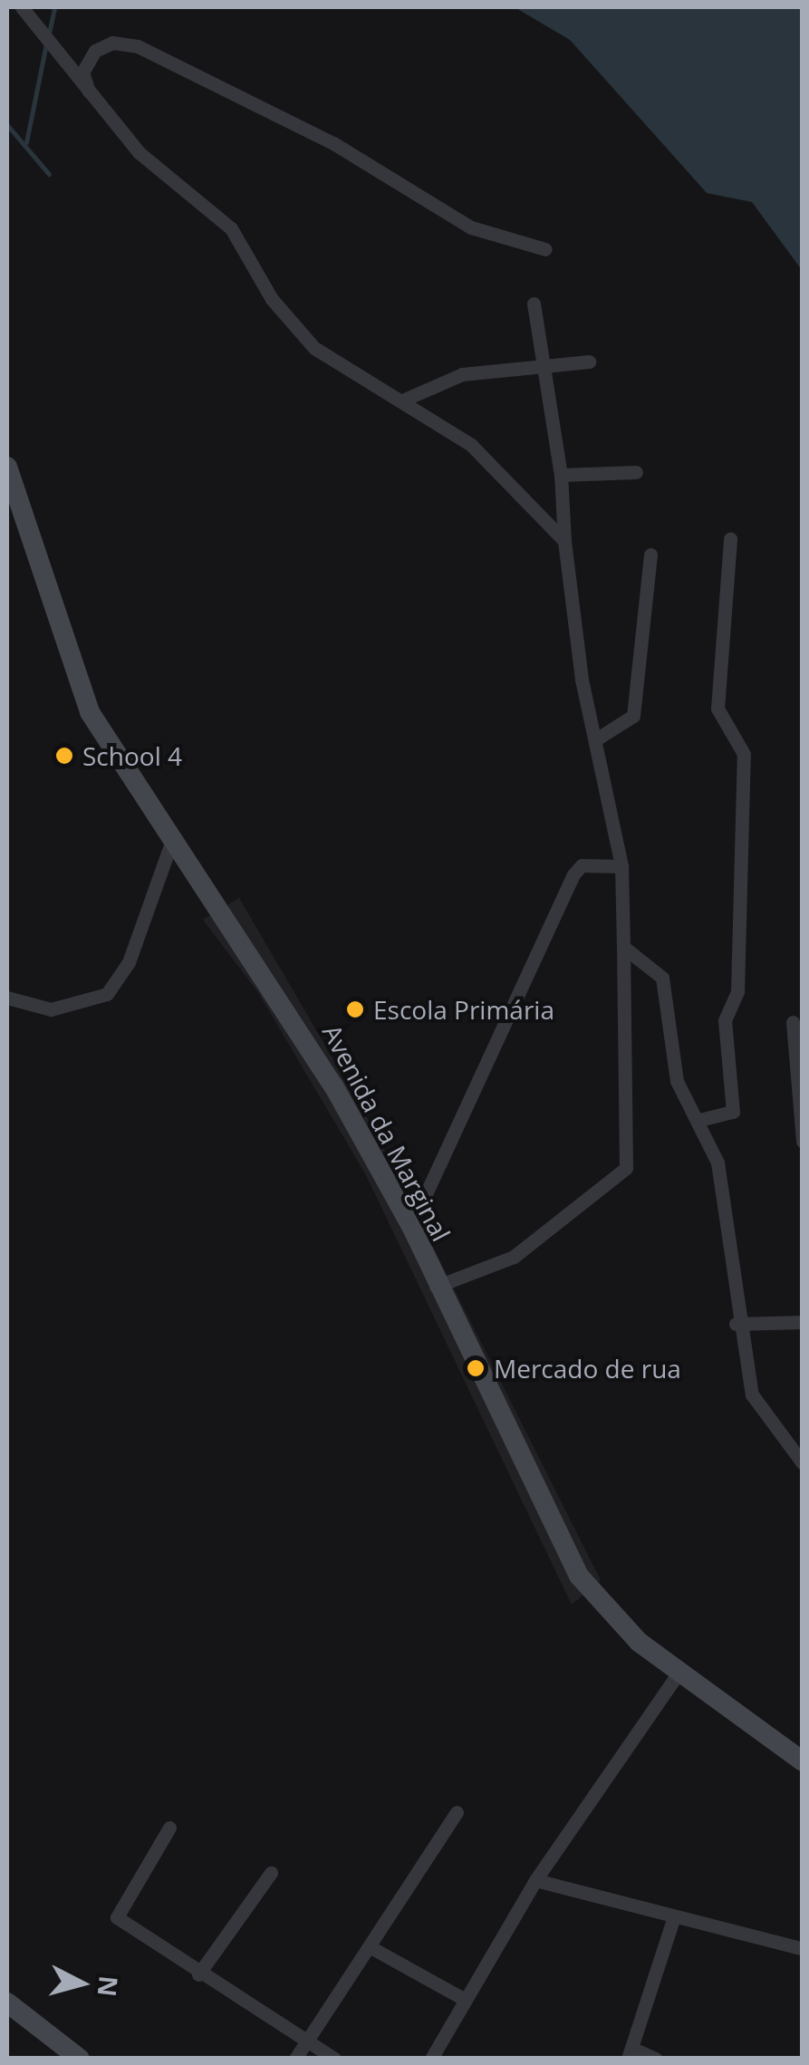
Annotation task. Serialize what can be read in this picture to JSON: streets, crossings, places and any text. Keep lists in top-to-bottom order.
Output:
{
  "streets": {
    "street": ["Avenida da Marginal"]
  },
  "places": ["School 4", "Escola Primária", "Mercado de rua"],
  "north": "right"
}
